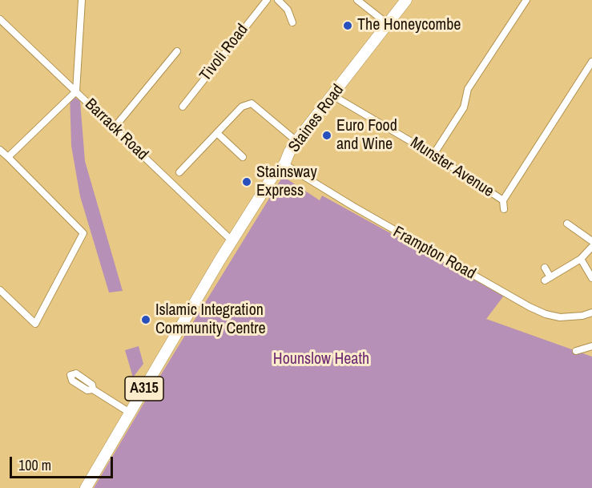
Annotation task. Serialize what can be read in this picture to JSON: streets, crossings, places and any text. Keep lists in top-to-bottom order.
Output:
{
  "streets": {
    "main road": ["Staines Road", "A315"],
    "street": [
      "Tivoli Road",
      "Barrack Road",
      "Munster Avenue",
      "Frampton Road"
    ]
  },
  "crossings": [
    ["Staines Road", "Barrack Road"],
    ["Staines Road", "Munster Avenue"],
    ["Staines Road", "Frampton Road"],
    ["Staines Road", "A315"],
    ["Barrack Road", "A315"]
  ],
  "parks": ["Hounslow Heath"],
  "places": [
    "The Honeycombe",
    "Euro Food and Wine",
    "Stainsway Express",
    "Islamic Integration Community Centre"
  ],
  "scale_bar": "100 m"
}
